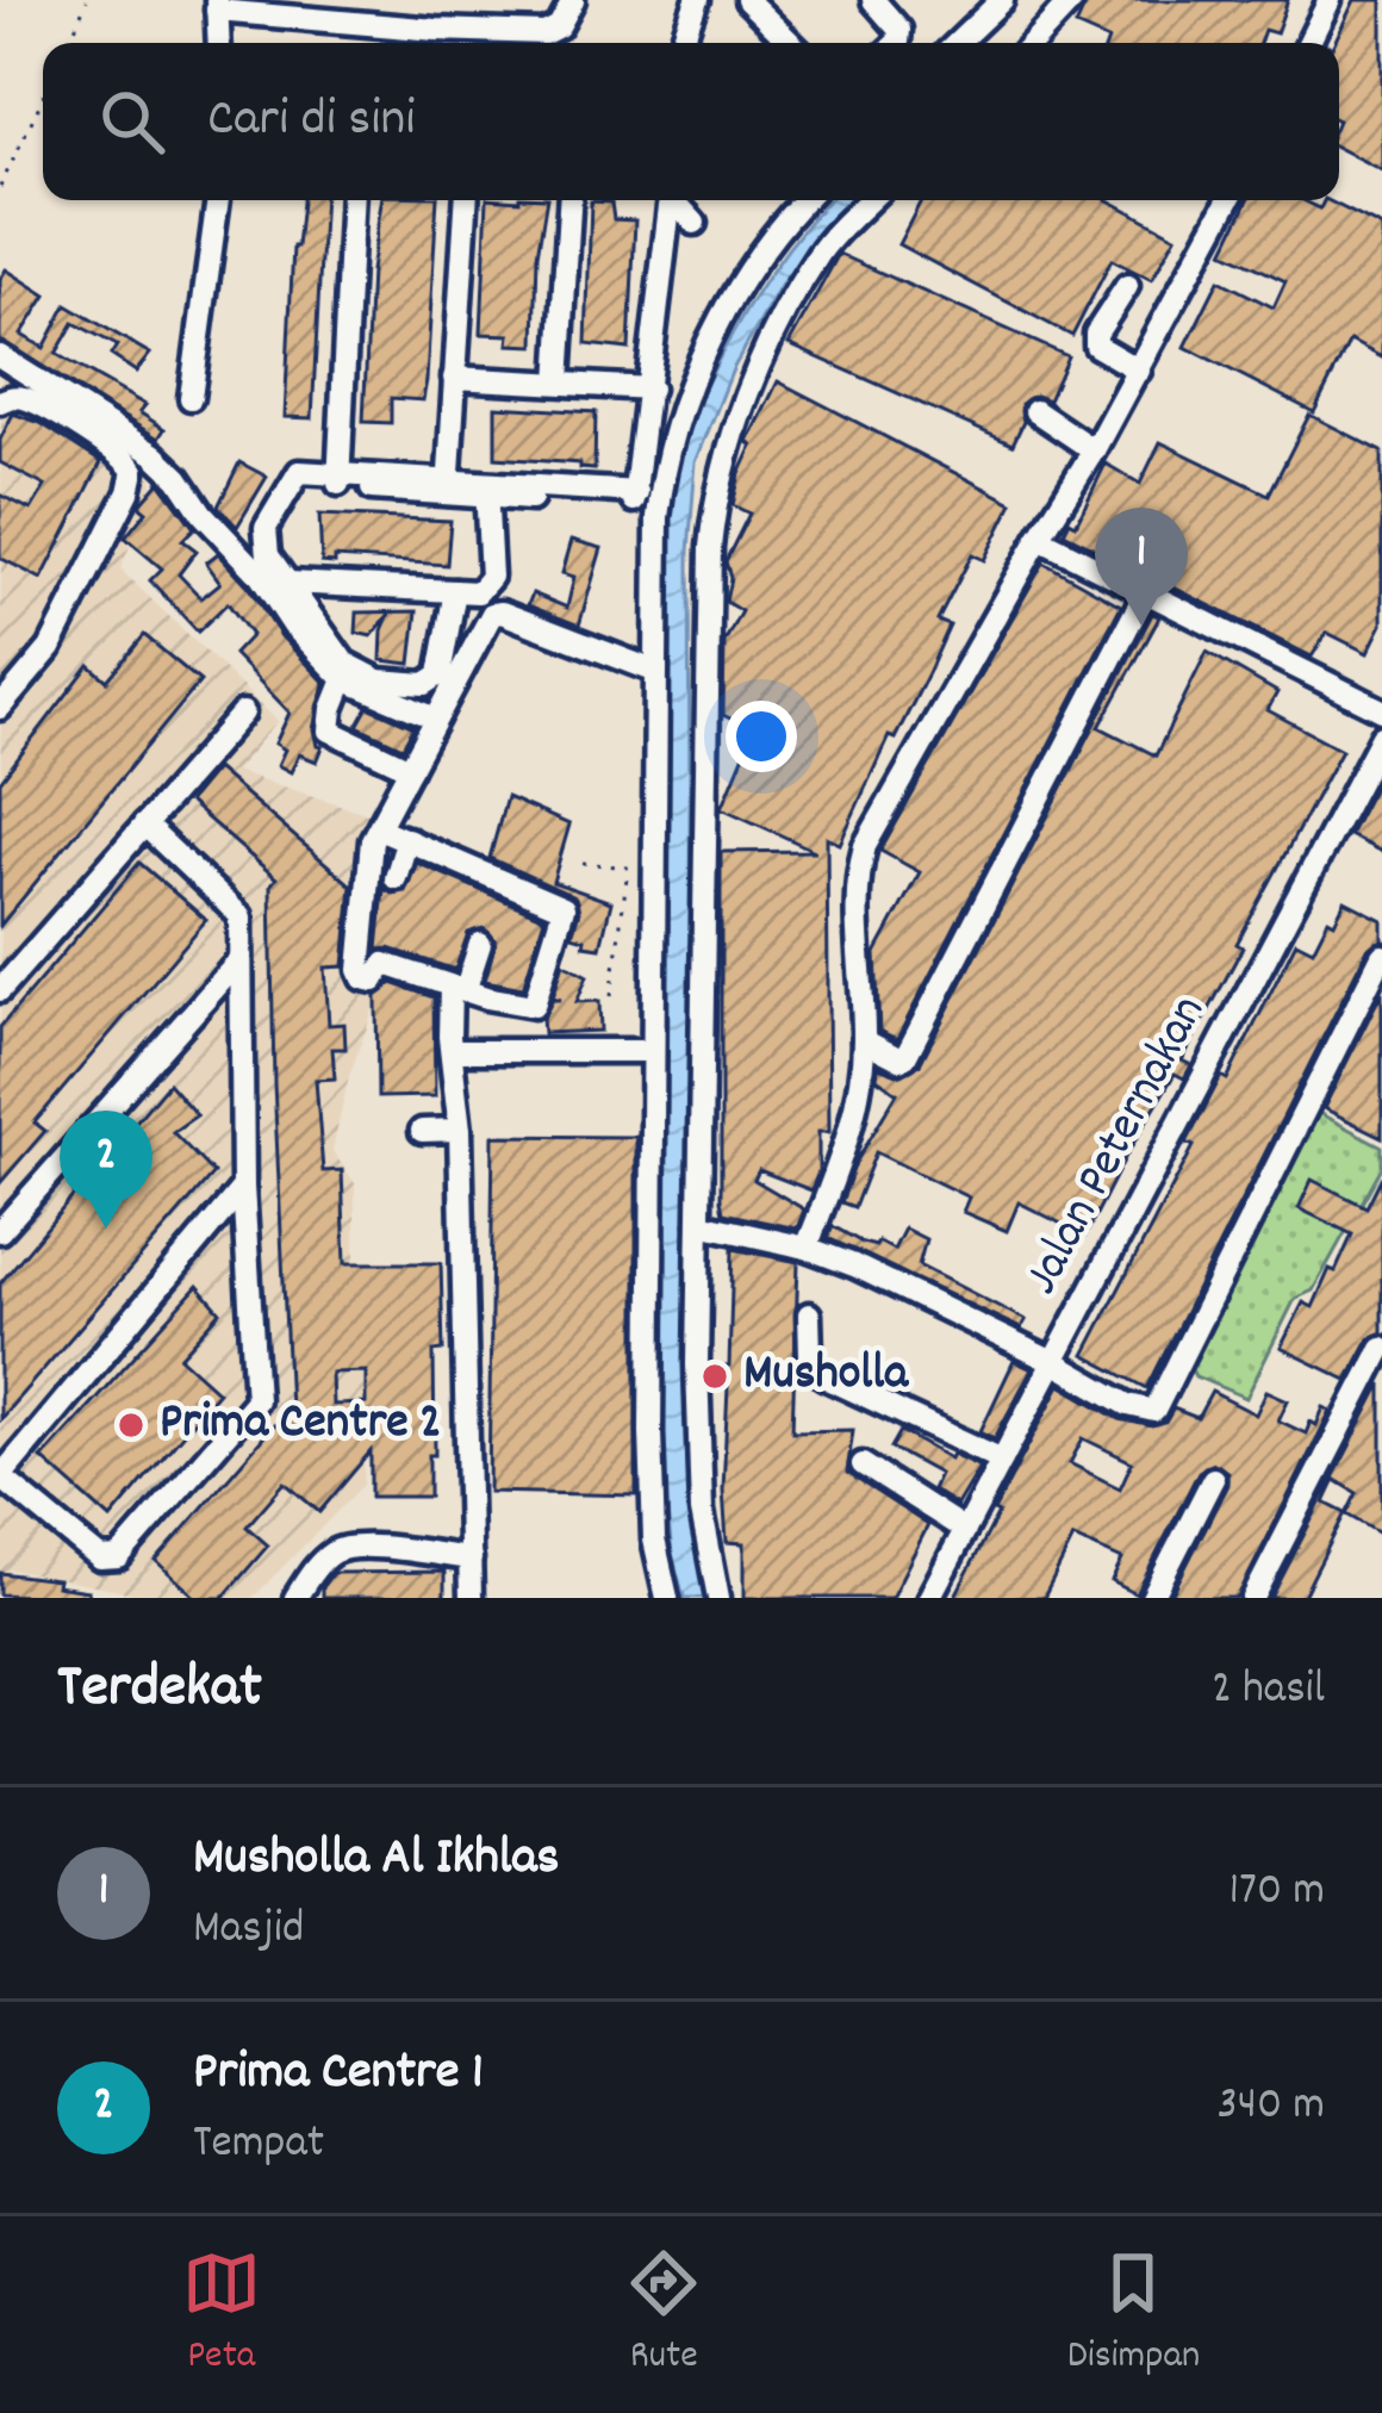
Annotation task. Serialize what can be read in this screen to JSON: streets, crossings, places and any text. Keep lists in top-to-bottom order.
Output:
{
  "streets": {
    "street": ["Jalan Peternakan"]
  },
  "places": ["Musholla", "Prima Centre 2"],
  "page": {
    "search": "Cari di sini",
    "pins": ["1", "2"],
    "heading": ["Terdekat", "2 hasil"],
    "list": [
      {
        "mark": "1",
        "name": "Musholla Al Ikhlas",
        "note": "Masjid",
        "value": "170 m"
      },
      {
        "mark": "2",
        "name": "Prima Centre 1",
        "note": "Tempat",
        "value": "340 m"
      }
    ],
    "nav": ["Peta", "Rute", "Disimpan"]
  }
}
